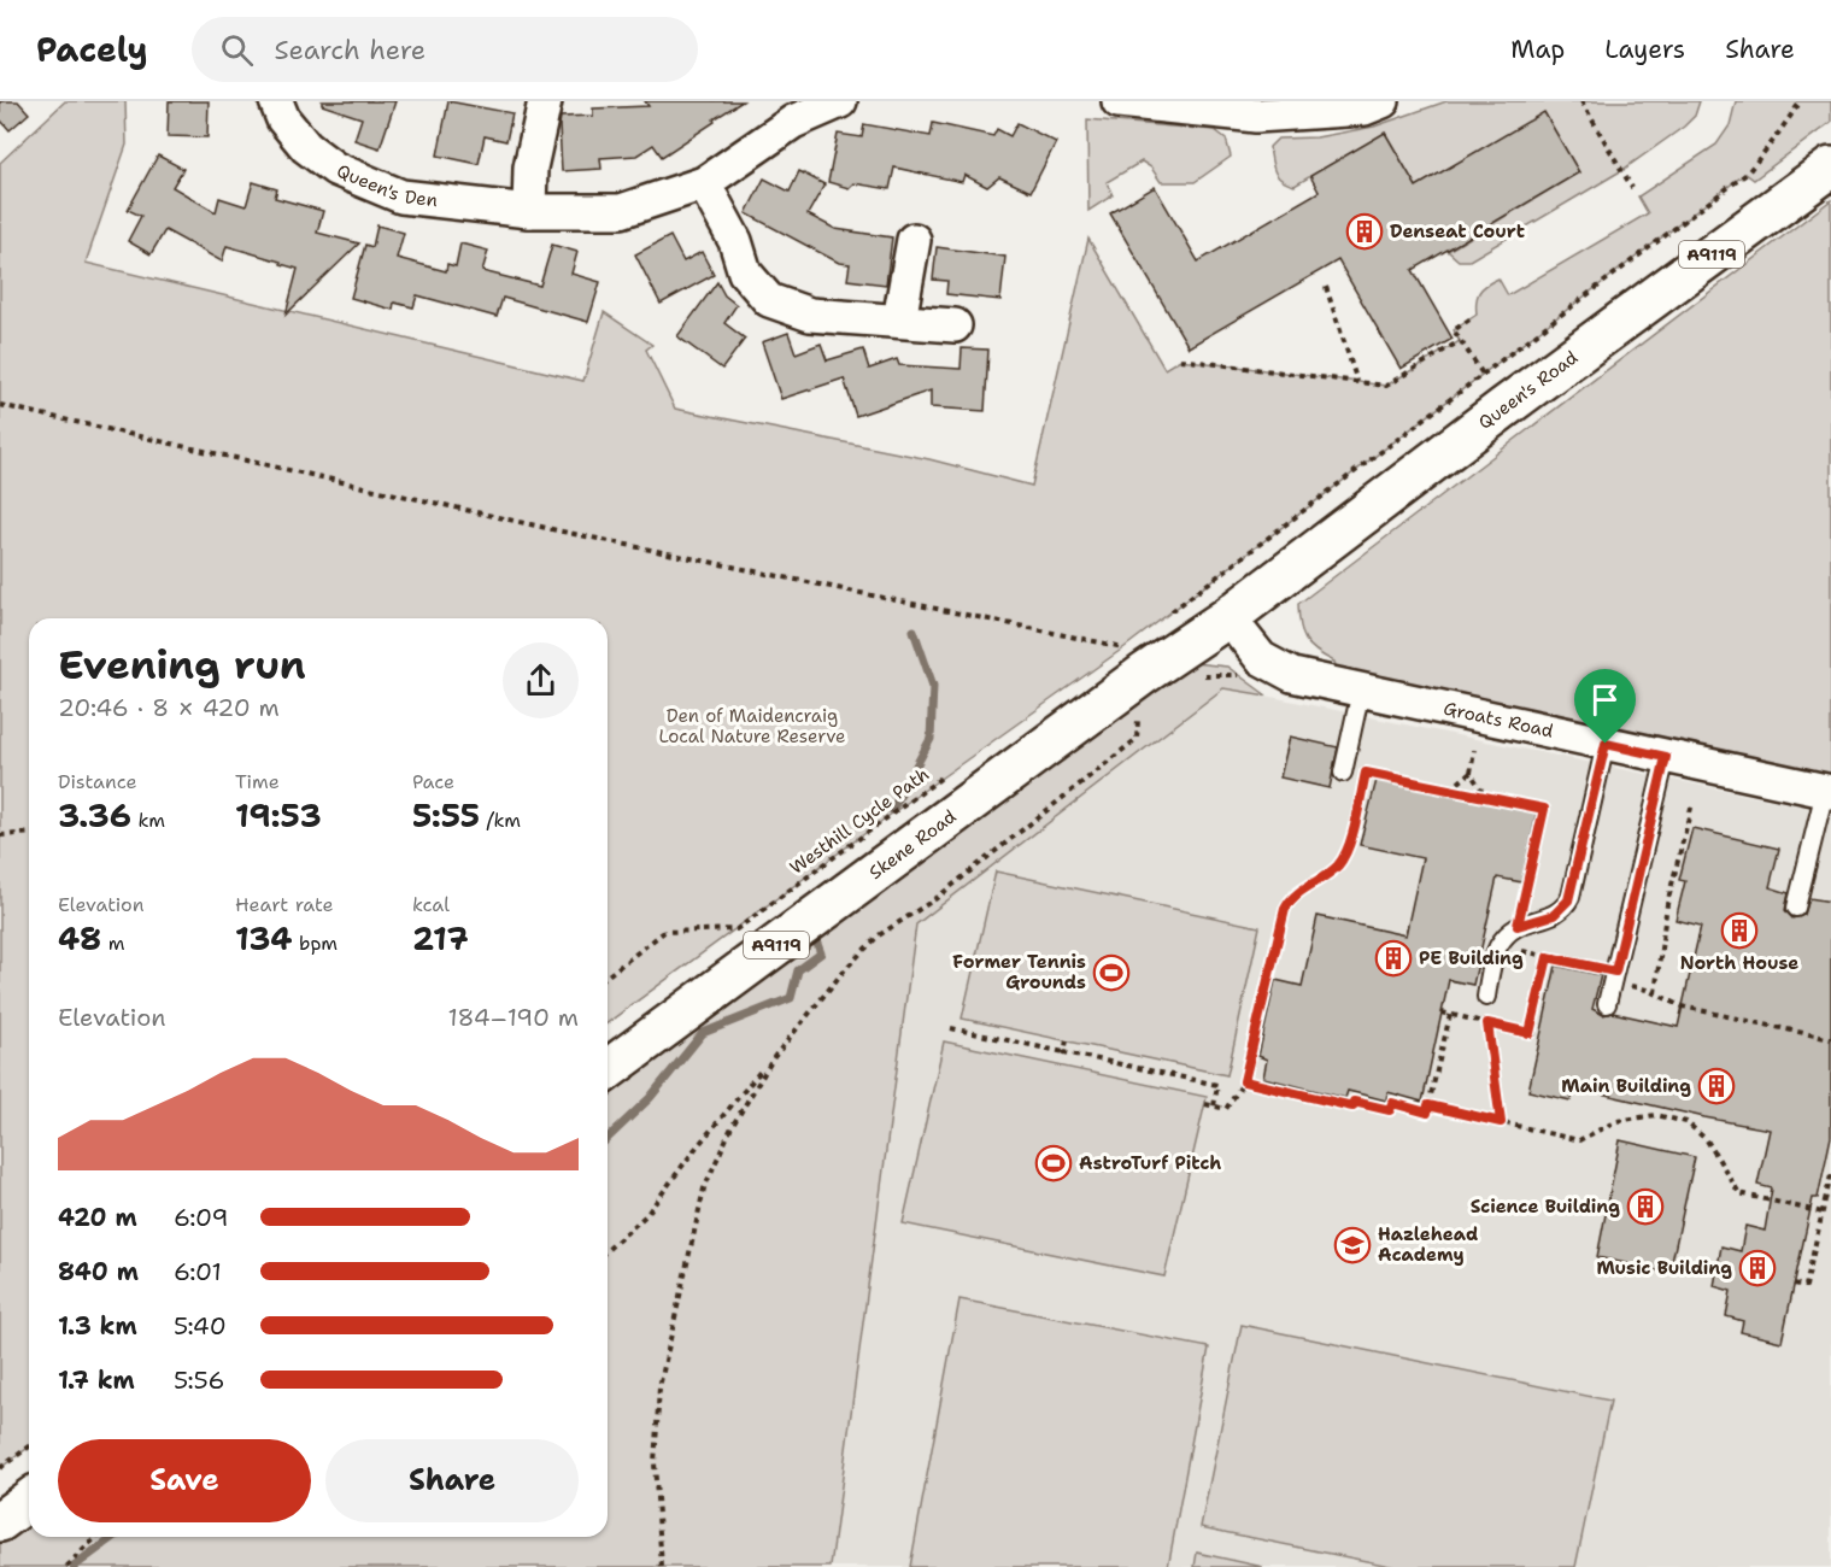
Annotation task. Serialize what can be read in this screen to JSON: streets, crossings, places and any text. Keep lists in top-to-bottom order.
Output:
{
  "streets": {
    "main road": ["A9119", "Queen's Road", "Skene Road"],
    "street": ["Queen's Den", "Groats Road"],
    "path": ["Westhill Cycle Path"]
  },
  "crossings": [
    ["Queen's Road", "Groats Road"],
    ["Queen's Road", "Skene Road"],
    ["Groats Road", "Skene Road"]
  ],
  "parks": ["Den of Maidencraig Local Nature Reserve"],
  "places": {
    "building": [
      "Denseat Court",
      "North House",
      "PE Building",
      "Main Building",
      "Science Building",
      "Music Building"
    ],
    "sports": ["Former Tennis Grounds", "AstroTurf Pitch"],
    "school or university": ["Hazlehead Academy"]
  },
  "page": {
    "header": "Pacely",
    "search": "Search here",
    "nav": ["Map", "Layers", "Share"],
    "heading": ["Evening run", "20:46 · 8 × 420 m"],
    "stats": [
      ["Distance", "3.36 km"],
      ["Time", "19:53"],
      ["Pace", "5:55 /km"],
      ["Elevation", "48 m"],
      ["Heart rate", "134 bpm"],
      ["kcal", "217"]
    ],
    "chart": ["Elevation", "184–190 m"],
    "list": [
      {
        "name": "420 m",
        "note": "6:09"
      },
      {
        "name": "840 m",
        "note": "6:01"
      },
      {
        "name": "1.3 km",
        "note": "5:40"
      },
      {
        "name": "1.7 km",
        "note": "5:56"
      }
    ],
    "buttons": ["Save", "Share"]
  }
}
